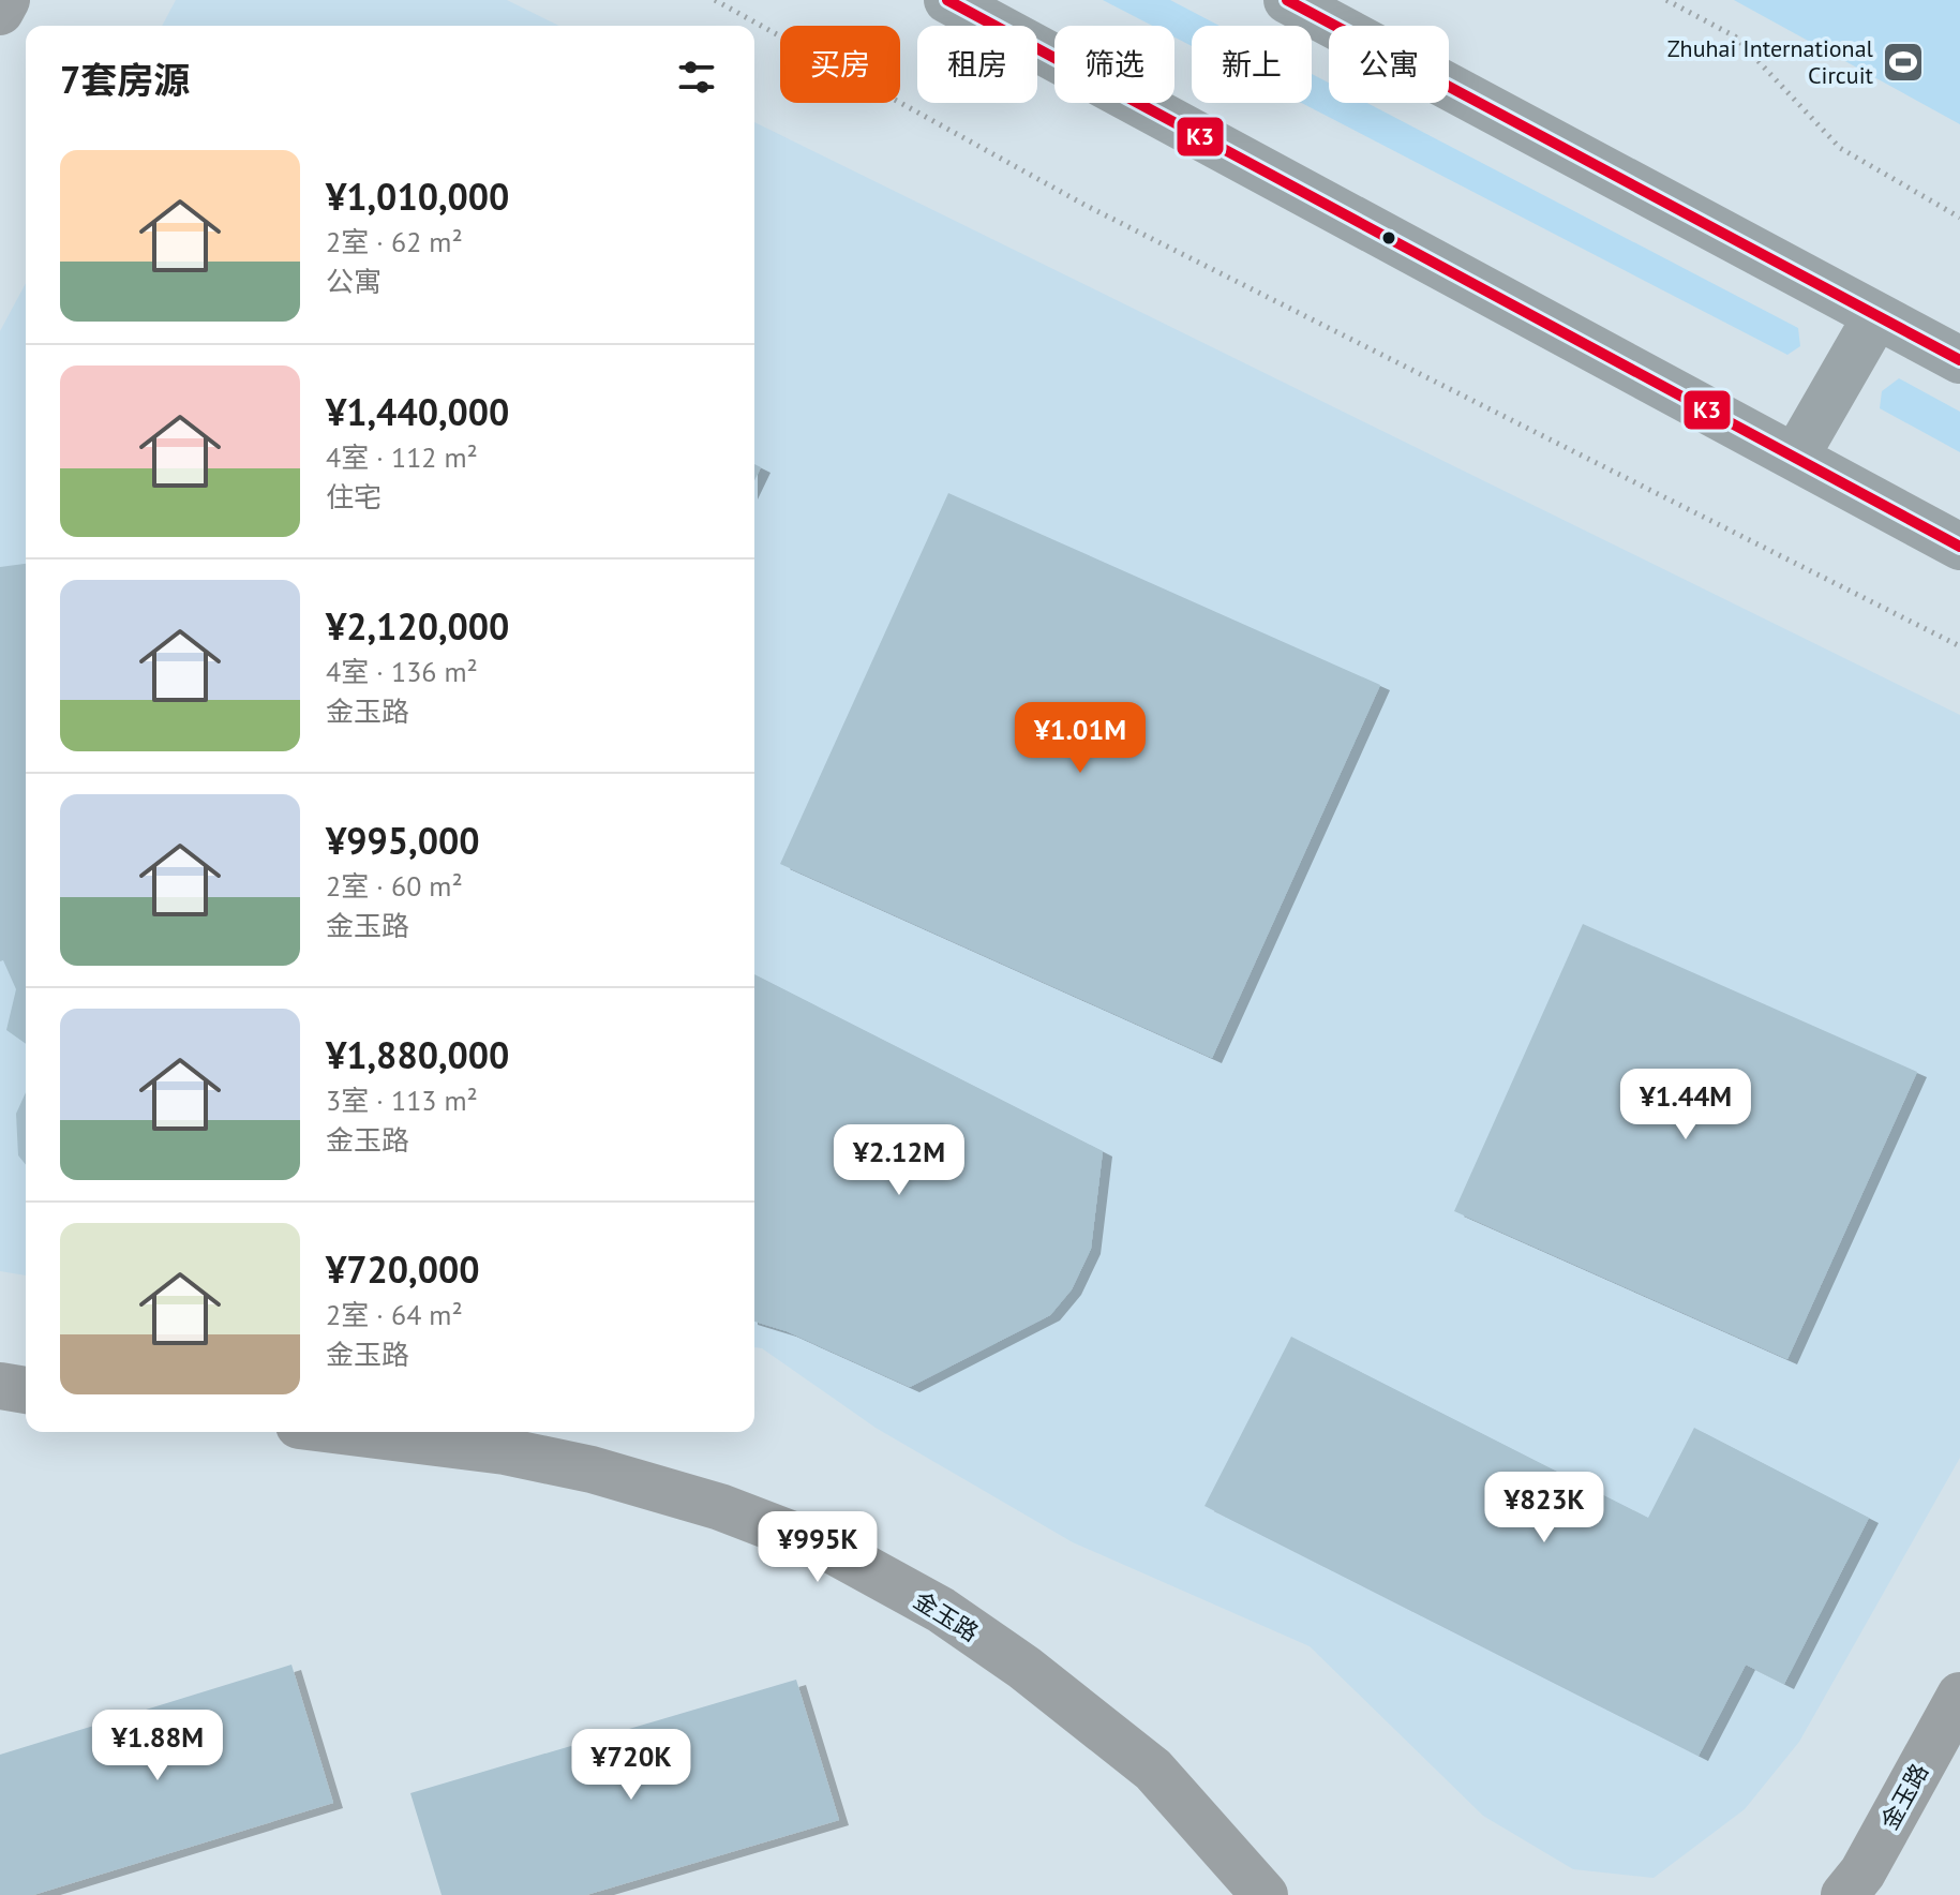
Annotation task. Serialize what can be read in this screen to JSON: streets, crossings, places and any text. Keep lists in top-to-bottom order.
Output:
{
  "streets": {
    "street": ["金玉路"]
  },
  "places": {
    "sports": ["Zhuhai International Circuit"]
  },
  "lines": ["transit line K3"],
  "page": {
    "chip": [
      "买房",
      "租房",
      "筛选",
      "新上",
      "公寓"
    ],
    "heading": "7套房源",
    "list": [
      {
        "name": "¥1,010,000",
        "note": "2室 · 62 m² · 公寓"
      },
      {
        "name": "¥1,440,000",
        "note": "4室 · 112 m² · 住宅"
      },
      {
        "name": "¥2,120,000",
        "note": "4室 · 136 m² · 金玉路"
      },
      {
        "name": "¥995,000",
        "note": "2室 · 60 m² · 金玉路"
      },
      {
        "name": "¥1,880,000",
        "note": "3室 · 113 m² · 金玉路"
      },
      {
        "name": "¥720,000",
        "note": "2室 · 64 m² · 金玉路"
      }
    ],
    "price": [
      "¥1.01M",
      "¥1.44M",
      "¥2.12M",
      "¥823K",
      "¥995K",
      "¥1.88M",
      "¥720K"
    ]
  }
}
